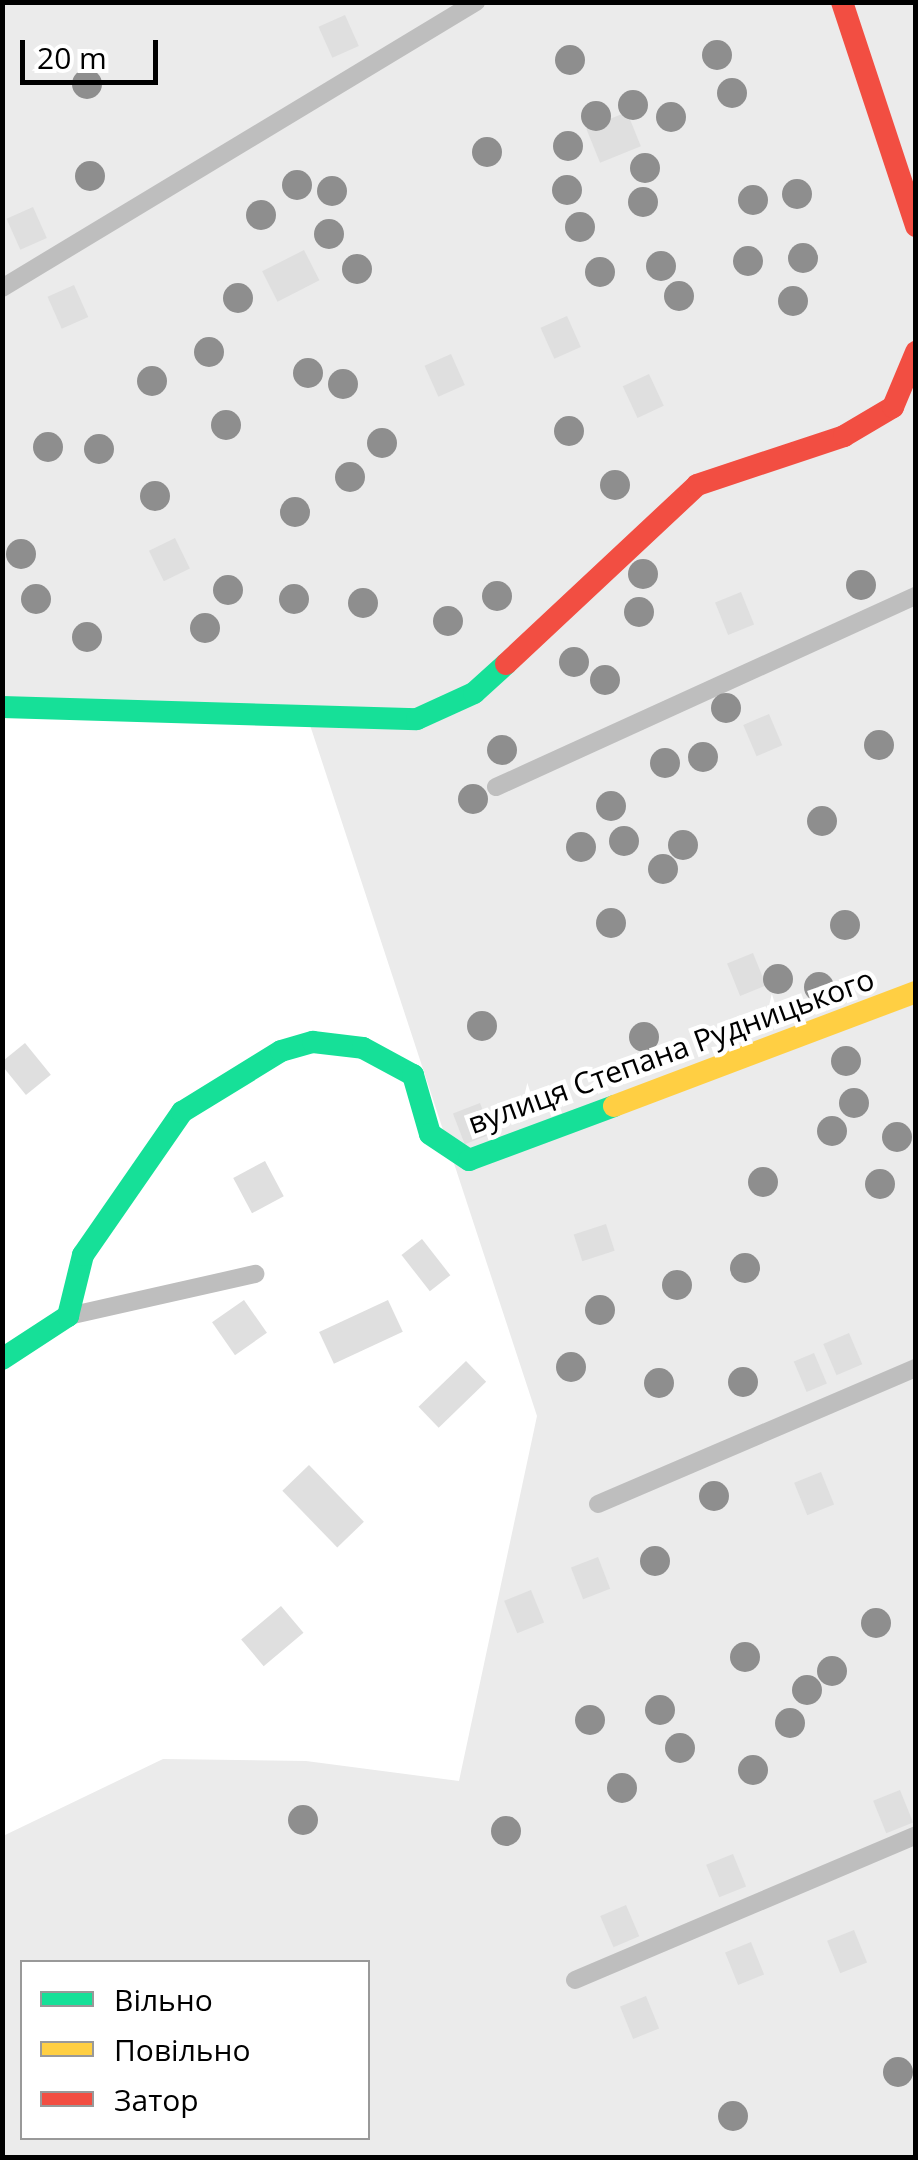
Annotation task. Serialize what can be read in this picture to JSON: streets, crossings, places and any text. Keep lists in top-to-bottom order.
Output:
{
  "streets": {
    "street": ["вулиця Степана Рудницького"]
  },
  "legend": ["Вільно", "Повільно", "Затор"],
  "scale_bar": "20 m"
}
